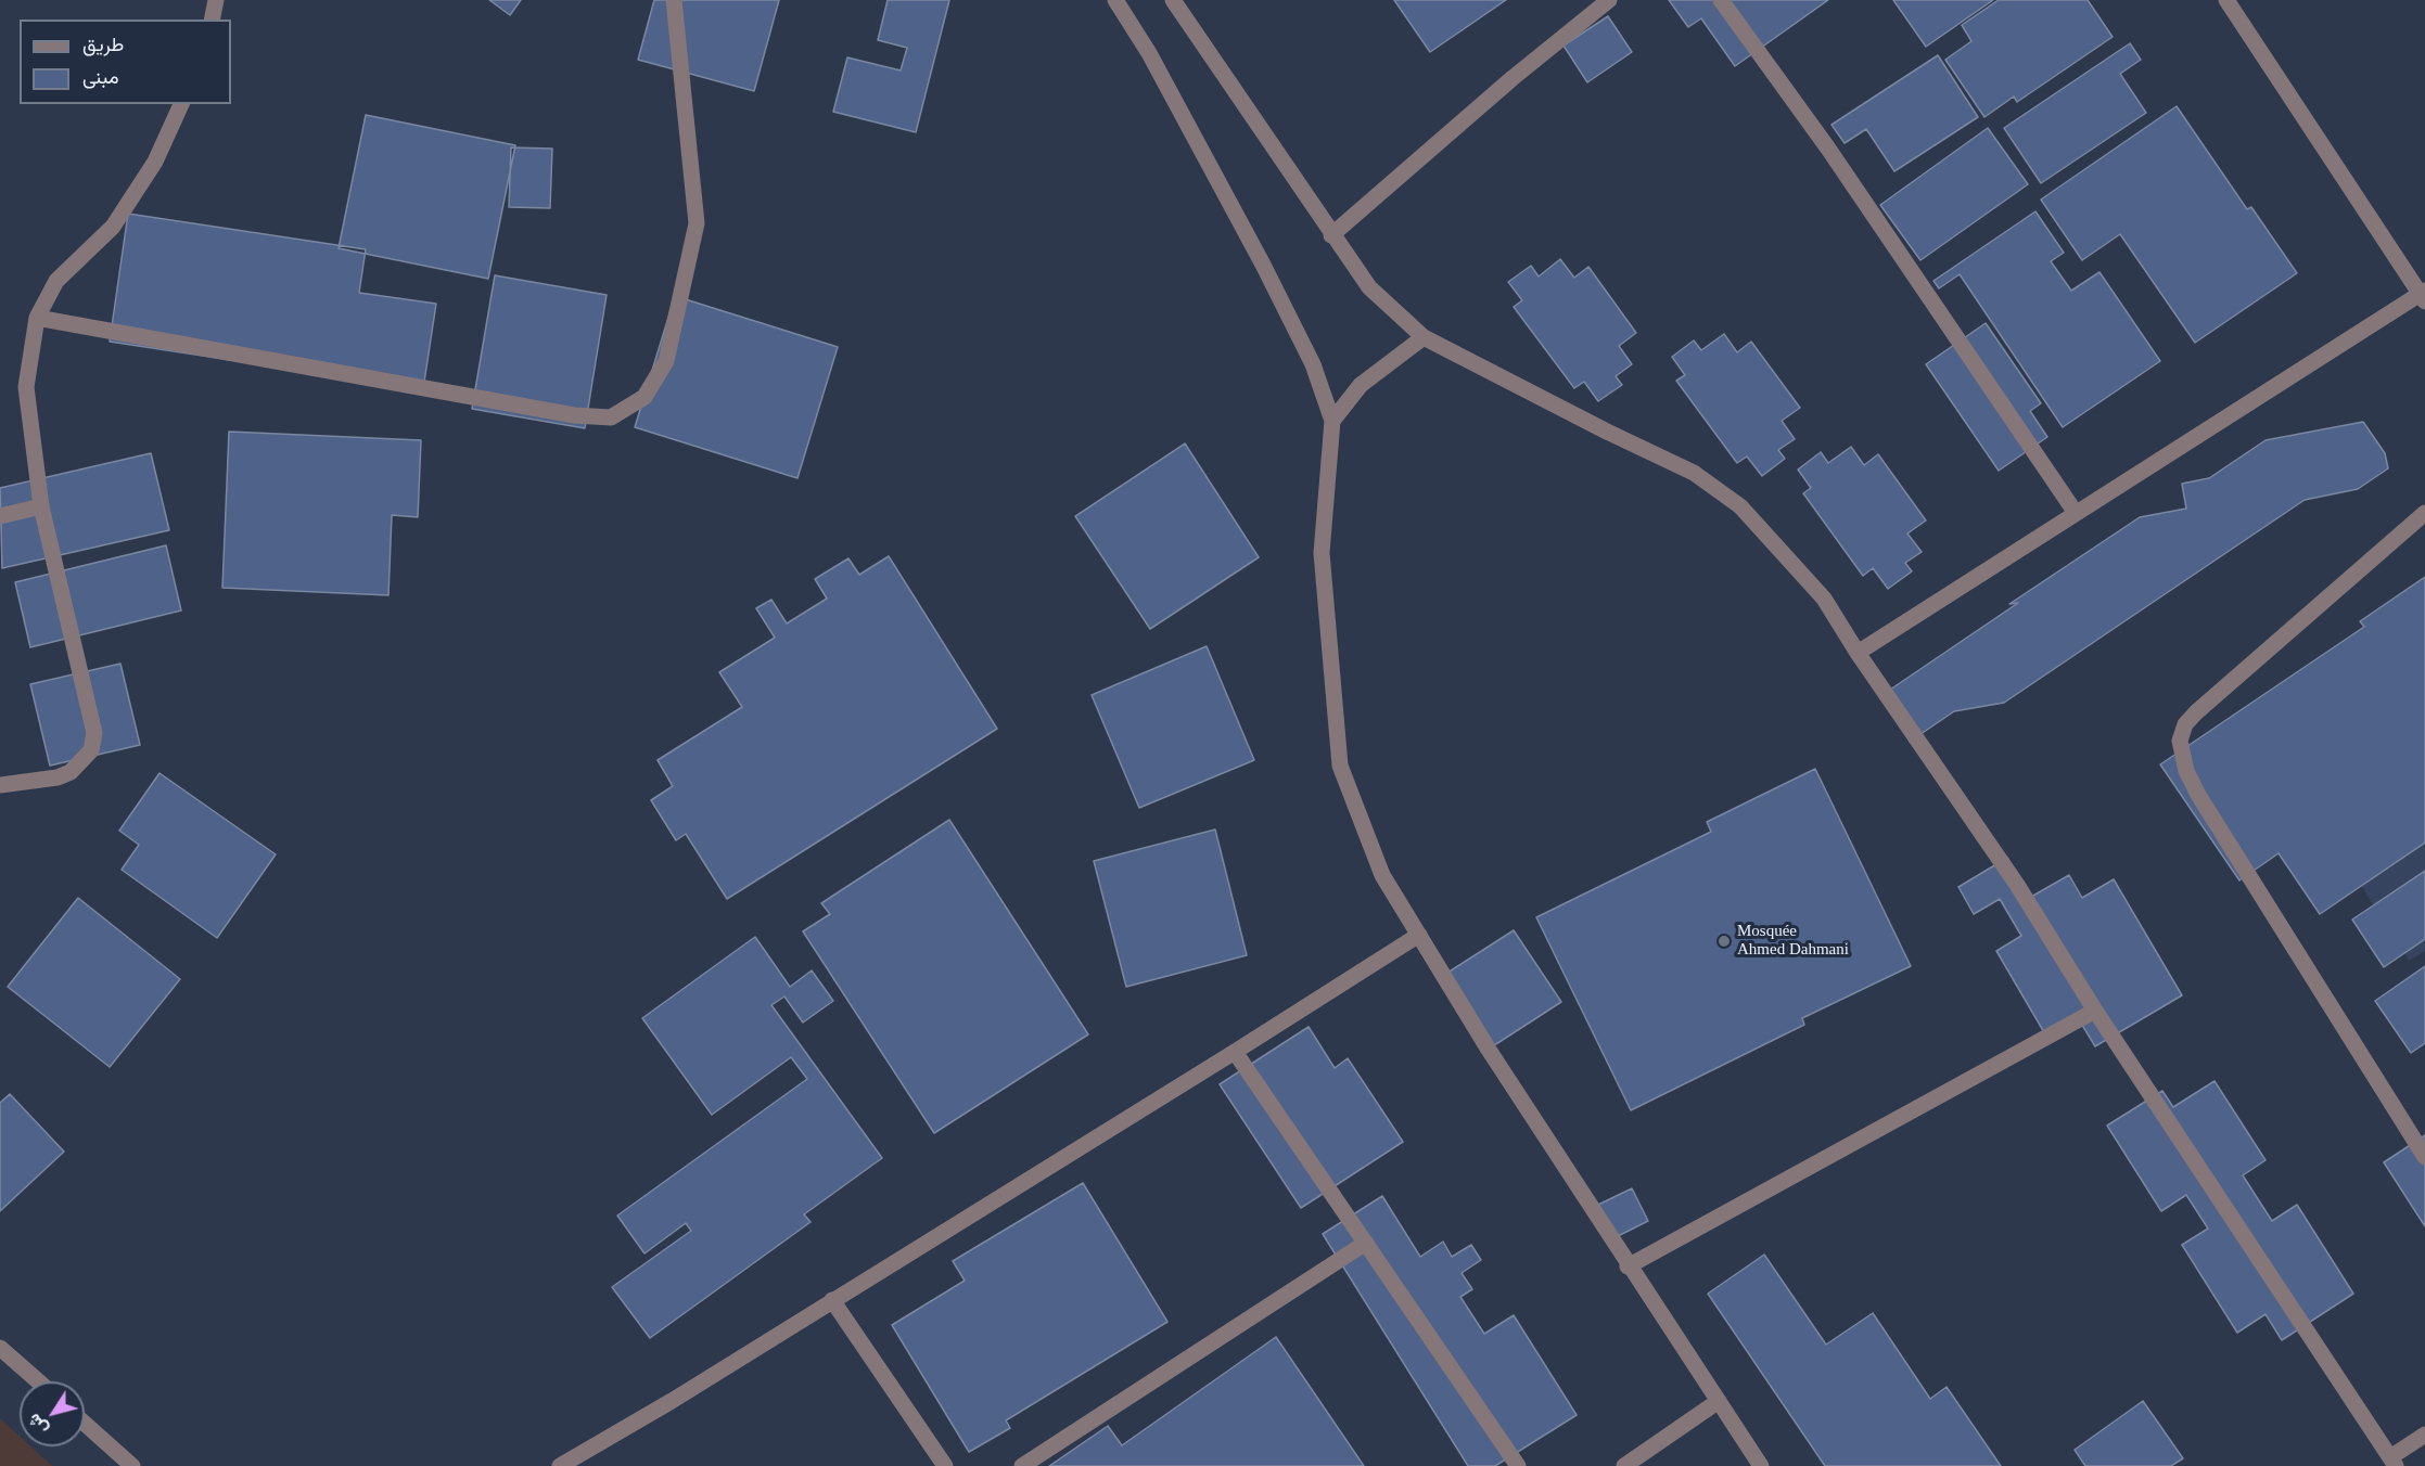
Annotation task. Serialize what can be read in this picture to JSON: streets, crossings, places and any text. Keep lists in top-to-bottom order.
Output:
{
  "places": ["Mosquée Ahmed Dahmani"],
  "legend": ["طريق", "مبنى"],
  "north": "bottom left"
}
